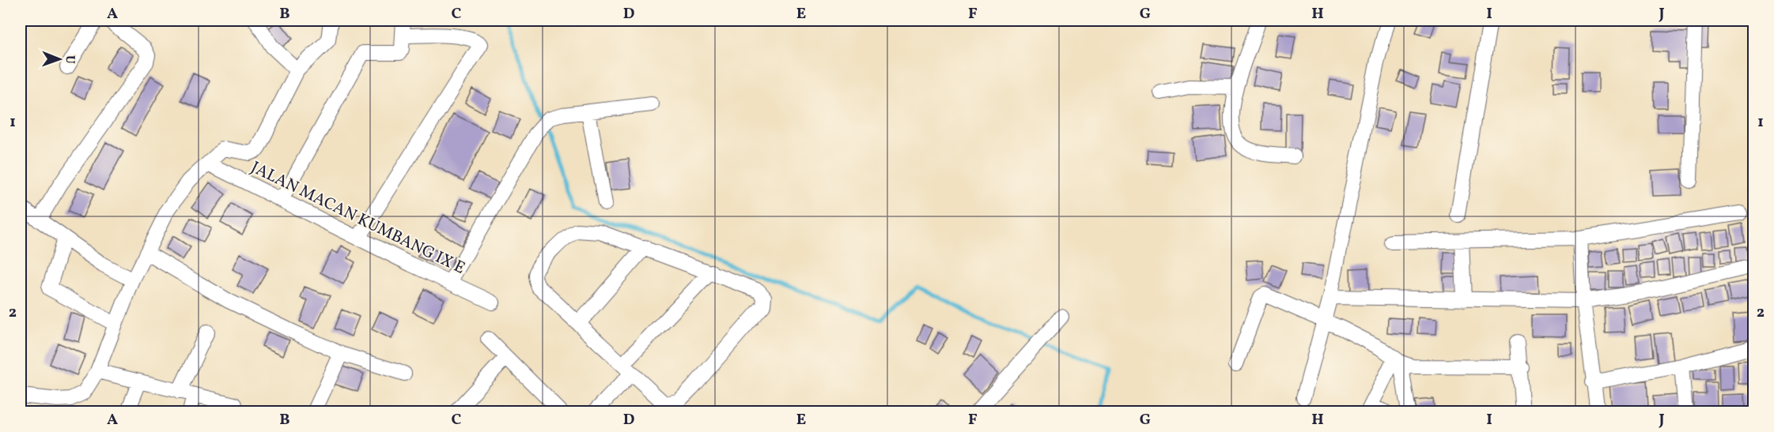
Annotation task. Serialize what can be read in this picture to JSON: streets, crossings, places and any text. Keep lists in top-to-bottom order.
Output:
{
  "streets": {
    "street": ["JALAN MACAN KUMBANG IX E"]
  },
  "north": "right",
  "grid": {
    "columns": [
      "A",
      "B",
      "C",
      "D",
      "E",
      "F",
      "G",
      "H",
      "I",
      "J"
    ],
    "rows": ["1", "2"]
  }
}
